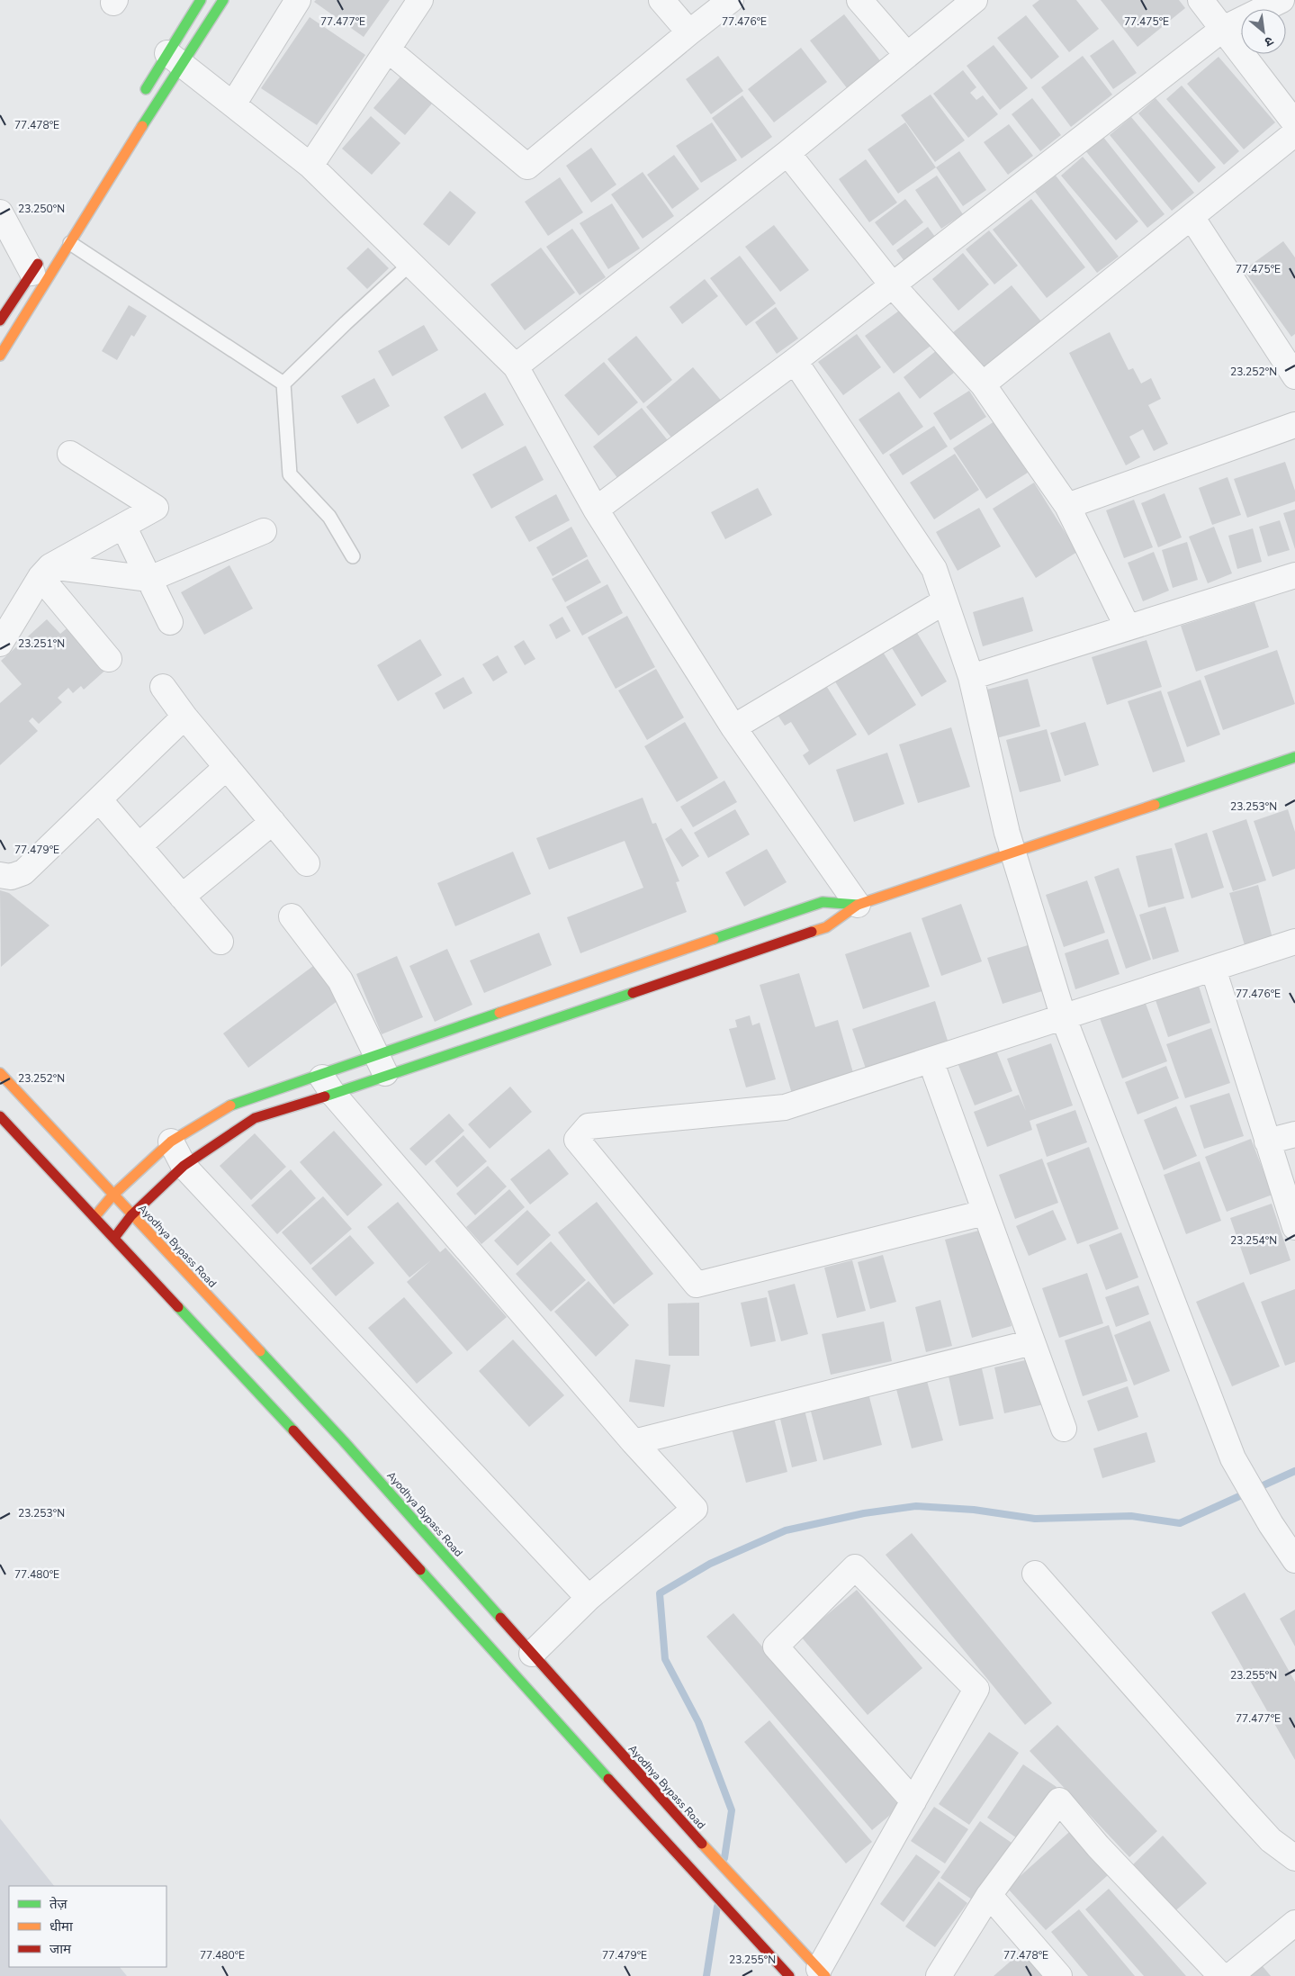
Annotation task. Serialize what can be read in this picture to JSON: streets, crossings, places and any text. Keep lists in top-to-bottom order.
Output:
{
  "streets": {
    "main road": ["Ayodhya Bypass Road"]
  },
  "legend": ["तेज़", "धीमा", "जाम"],
  "north": "bottom right",
  "coordinates": [
    "77.477°E",
    "77.476°E",
    "77.475°E",
    "77.478°E",
    "23.250°N",
    "23.252°N",
    "23.251°N",
    "23.253°N",
    "77.479°E",
    "23.254°N",
    "77.480°E",
    "23.255°N"
  ]
}
